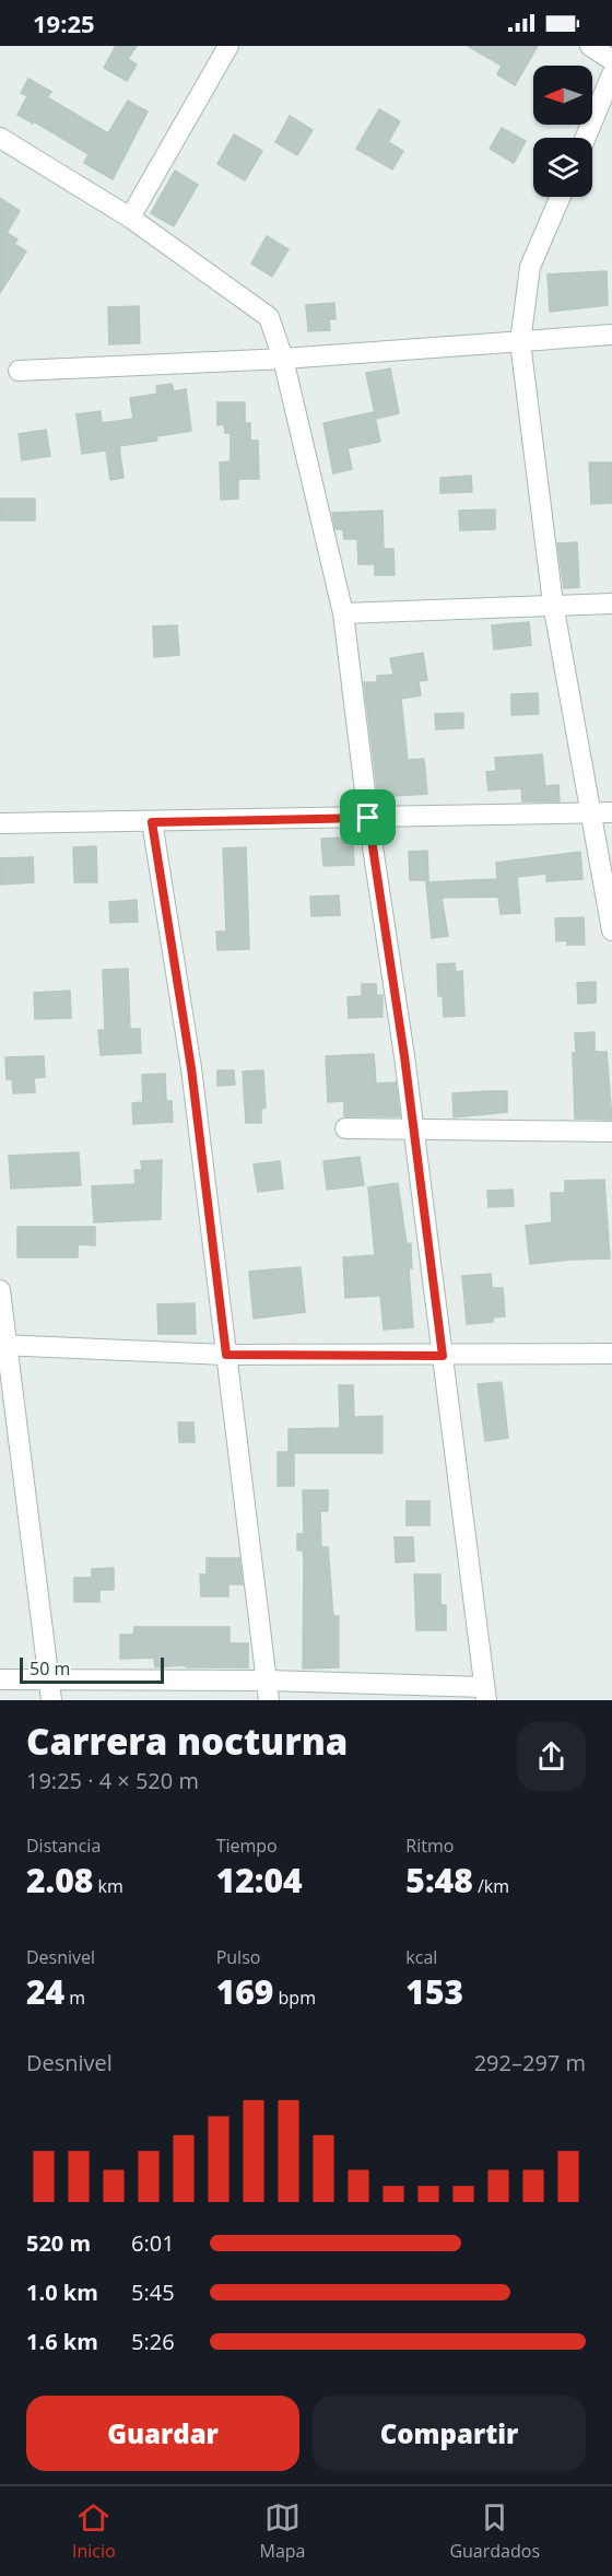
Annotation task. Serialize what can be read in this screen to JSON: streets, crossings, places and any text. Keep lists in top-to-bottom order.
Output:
{
  "scale_bar": "50 m",
  "north": "left",
  "page": {
    "status": "19:25",
    "scale": "50 m",
    "heading": ["Carrera nocturna", "19:25 · 4 × 520 m"],
    "stats": [
      ["Distancia", "2.08 km"],
      ["Tiempo", "12:04"],
      ["Ritmo", "5:48 /km"],
      ["Desnivel", "24 m"],
      ["Pulso", "169 bpm"],
      ["kcal", "153"]
    ],
    "chart": ["Desnivel", "292–297 m"],
    "list": [
      {
        "name": "520 m",
        "note": "6:01"
      },
      {
        "name": "1.0 km",
        "note": "5:45"
      },
      {
        "name": "1.6 km",
        "note": "5:26"
      }
    ],
    "buttons": ["Guardar", "Compartir"],
    "tabs": ["Inicio", "Mapa", "Guardados"]
  }
}
